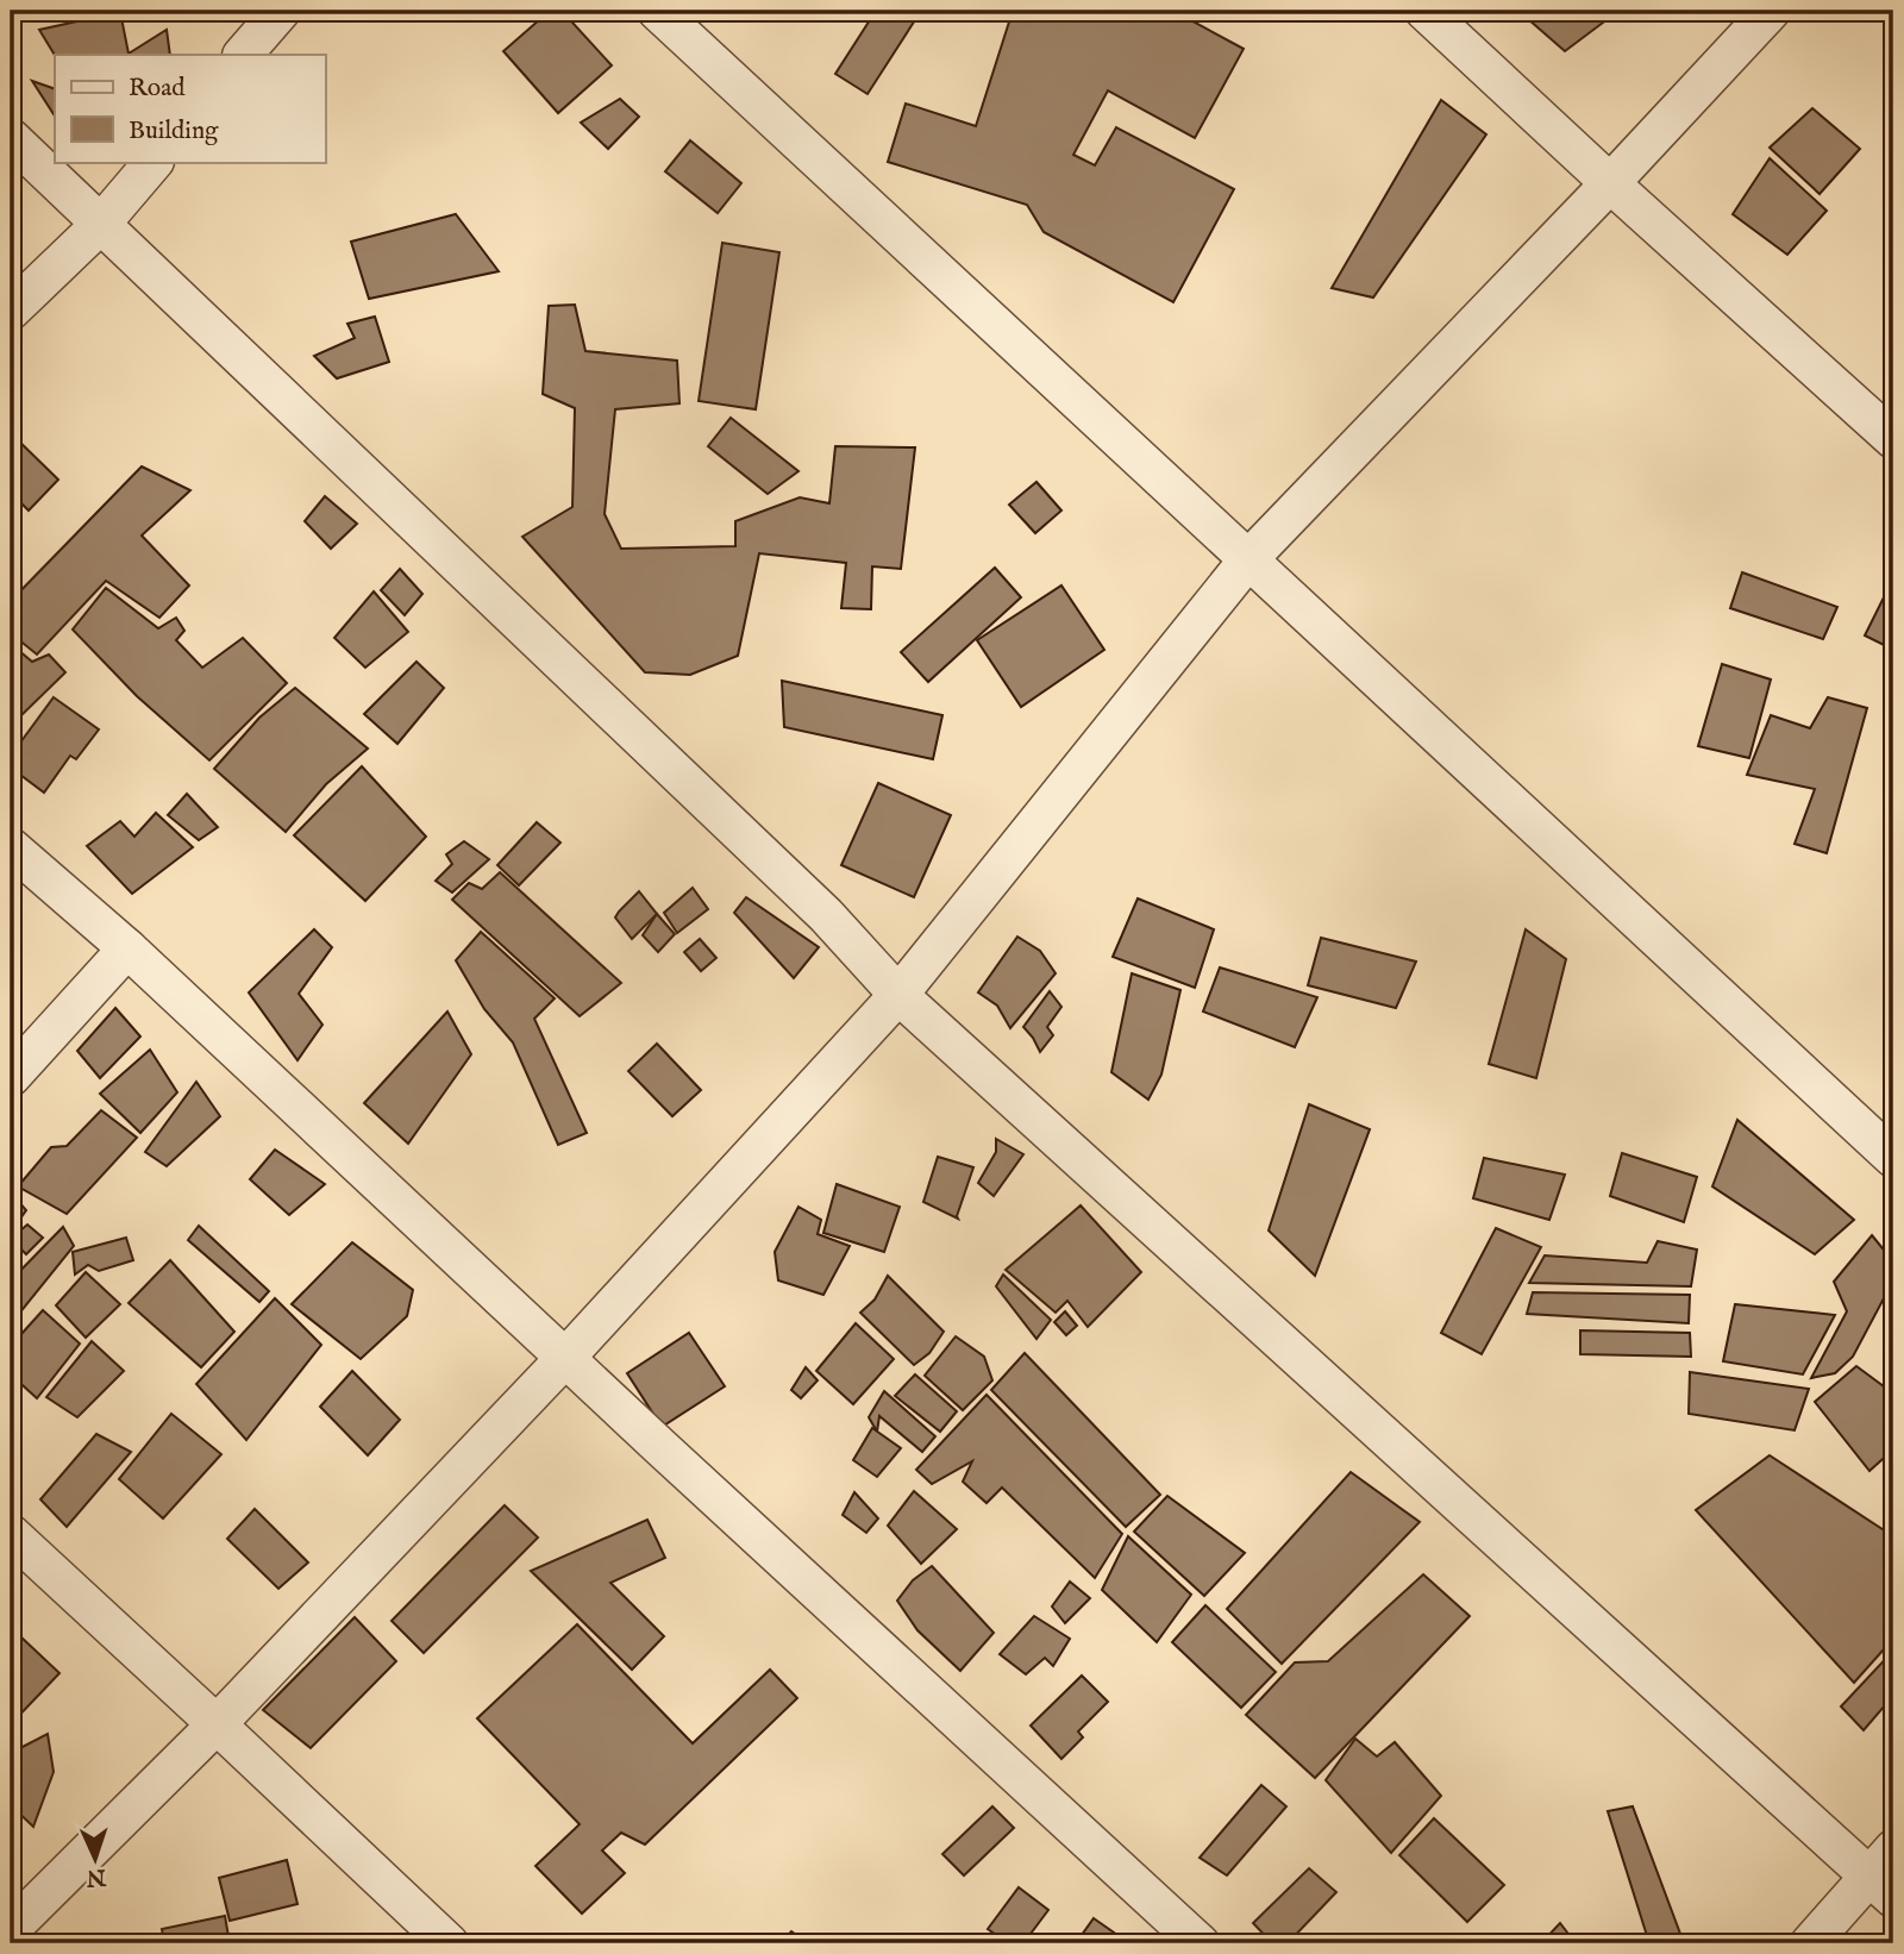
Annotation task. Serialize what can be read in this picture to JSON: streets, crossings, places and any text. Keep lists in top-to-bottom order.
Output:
{
  "legend": ["Road", "Building"],
  "north": "bottom"
}
